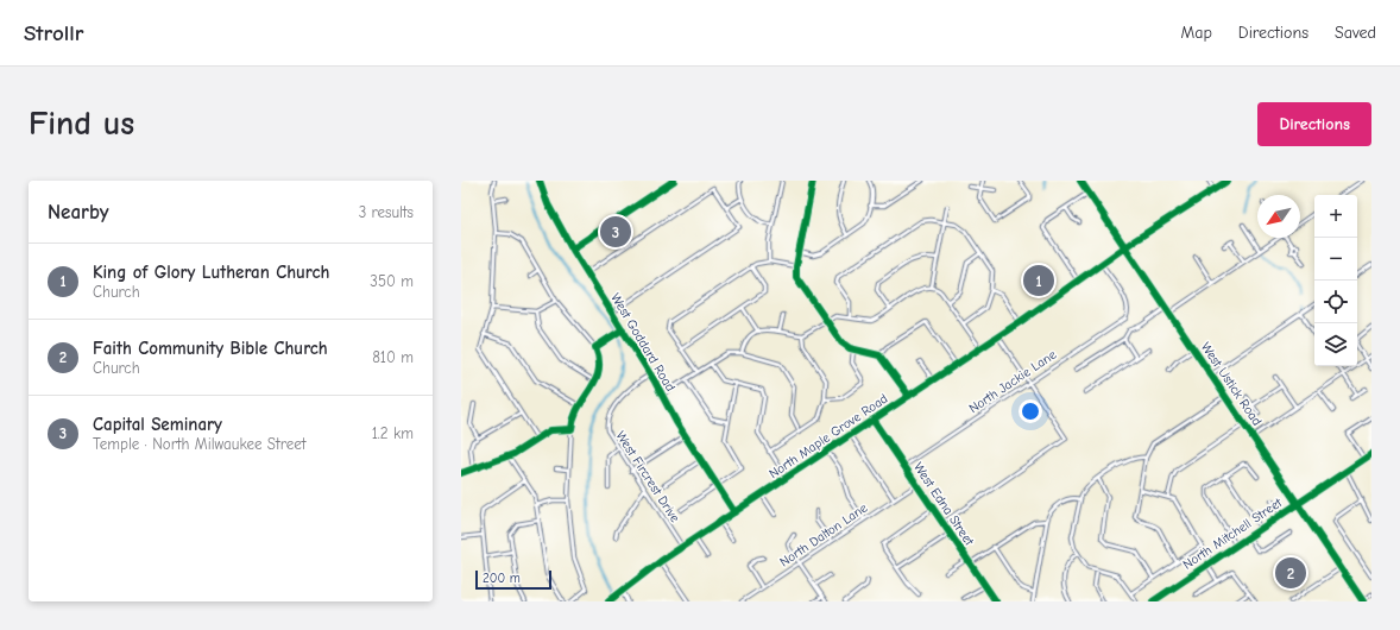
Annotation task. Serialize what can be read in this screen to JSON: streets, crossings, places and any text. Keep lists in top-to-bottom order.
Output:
{
  "streets": {
    "main road": [
      "West Goddard Road",
      "West Ustick Road",
      "North Maple Grove Road",
      "West Edna Street",
      "North Mitchell Street"
    ],
    "street": ["North Jackie Lane", "West Fircrest Drive", "North Dalton Lane"]
  },
  "crossings": [
    ["West Goddard Road", "North Maple Grove Road"],
    ["West Goddard Road", "West Fircrest Drive"],
    ["North Jackie Lane", "North Maple Grove Road"],
    ["North Jackie Lane", "West Edna Street"],
    ["West Ustick Road", "North Maple Grove Road"],
    ["West Ustick Road", "North Mitchell Street"],
    ["North Maple Grove Road", "West Fircrest Drive"],
    ["North Maple Grove Road", "West Edna Street"],
    ["West Edna Street", "North Dalton Lane"]
  ],
  "scale_bar": "200 m",
  "north": "bottom left",
  "page": {
    "header": "Strollr",
    "nav": ["Map", "Directions", "Saved"],
    "buttons": "Directions",
    "title": "Find us",
    "heading": ["Nearby", "3 results"],
    "map_buttons": ["+", "−"],
    "pins": ["3", "1", "2"],
    "list": [
      {
        "mark": "1",
        "name": "King of Glory Lutheran Church",
        "note": "Church",
        "value": "350 m"
      },
      {
        "mark": "2",
        "name": "Faith Community Bible Church",
        "note": "Church",
        "value": "810 m"
      },
      {
        "mark": "3",
        "name": "Capital Seminary",
        "note": "Temple · North Milwaukee Street",
        "value": "1.2 km"
      }
    ],
    "scale": "200 m"
  }
}
